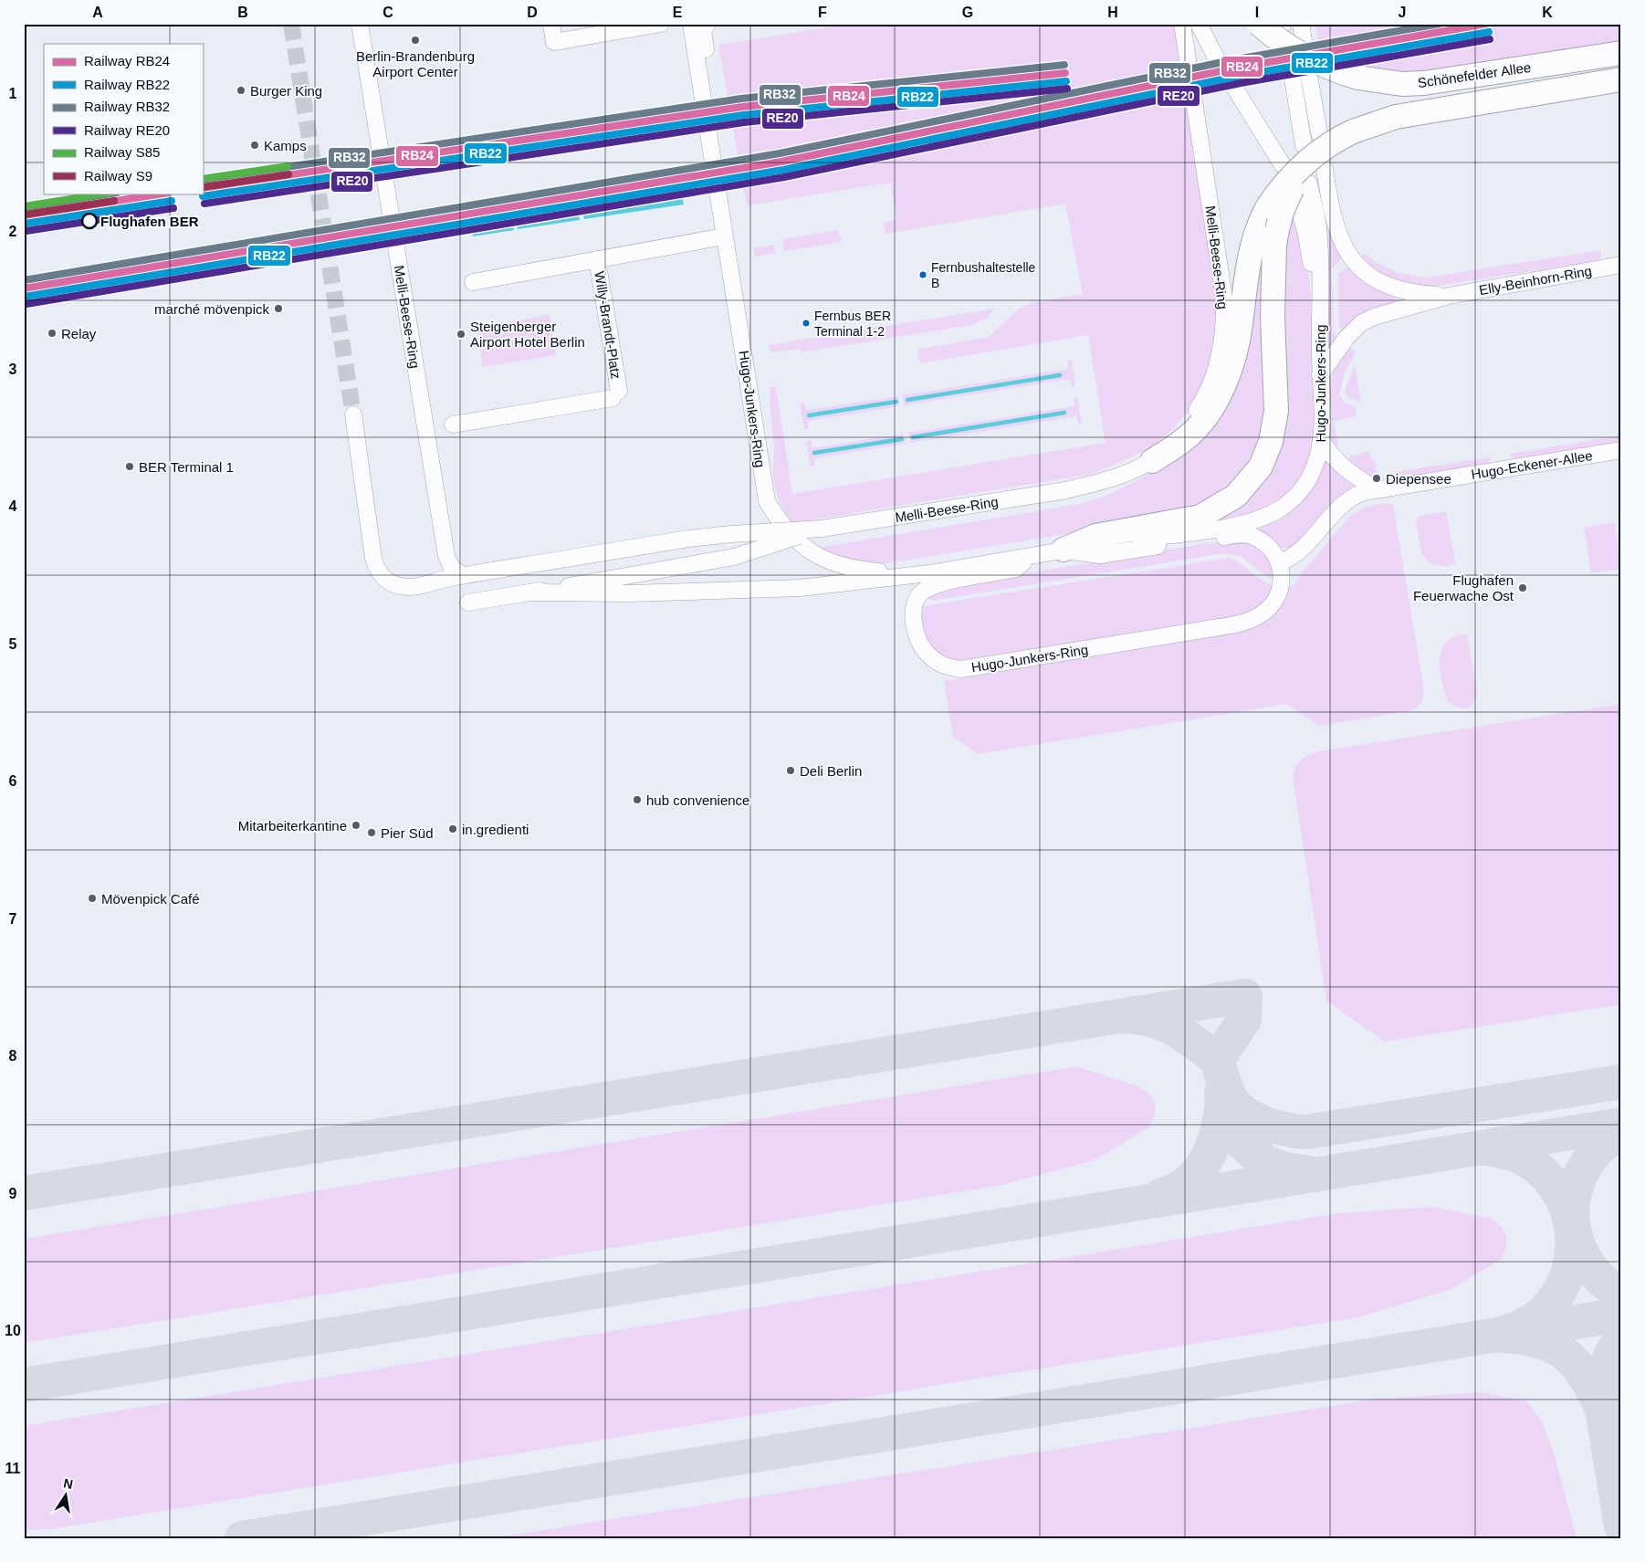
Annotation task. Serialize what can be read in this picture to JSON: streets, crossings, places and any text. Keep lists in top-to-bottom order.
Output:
{
  "streets": {
    "highway": ["Schönefelder Allee"],
    "street": [
      "Melli-Beese-Ring",
      "Elly-Beinhorn-Ring",
      "Willy-Brandt-Platz",
      "Hugo-Junkers-Ring",
      "Hugo-Eckener-Allee"
    ]
  },
  "crossings": [
    ["Schönefelder Allee", "Melli-Beese-Ring"],
    ["Schönefelder Allee", "Elly-Beinhorn-Ring"],
    ["Schönefelder Allee", "Hugo-Junkers-Ring"],
    ["Melli-Beese-Ring", "Hugo-Junkers-Ring"],
    ["Elly-Beinhorn-Ring", "Hugo-Junkers-Ring"],
    ["Willy-Brandt-Platz", "Hugo-Junkers-Ring"],
    ["Hugo-Junkers-Ring", "Hugo-Eckener-Allee"]
  ],
  "places": [
    "Berlin-Brandenburg Airport Center",
    "Burger King",
    "Kamps",
    "Flughafen BER",
    "Fernbushaltestelle B",
    "marché mövenpick",
    "Fernbus BER Terminal 1-2",
    "Relay",
    "Steigenberger Airport Hotel Berlin",
    "BER Terminal 1",
    "Diepensee",
    "Flughafen Feuerwache Ost",
    "Deli Berlin",
    "hub convenience",
    "Mitarbeiterkantine",
    "in.gredienti",
    "Pier Süd",
    "Mövenpick Café"
  ],
  "lines": [
    "rail line RB24",
    "rail line RB32",
    "rail line RB22",
    "rail line RE20",
    "rail line S85",
    "rail line S9"
  ],
  "legend": [
    "Railway RB24",
    "Railway RB22",
    "Railway RB32",
    "Railway RE20",
    "Railway S85",
    "Railway S9"
  ],
  "north": "top",
  "grid": {
    "columns": [
      "A",
      "B",
      "C",
      "D",
      "E",
      "F",
      "G",
      "H",
      "I",
      "J",
      "K"
    ],
    "rows": [
      "1",
      "2",
      "3",
      "4",
      "5",
      "6",
      "7",
      "8",
      "9",
      "10",
      "11"
    ]
  }
}
